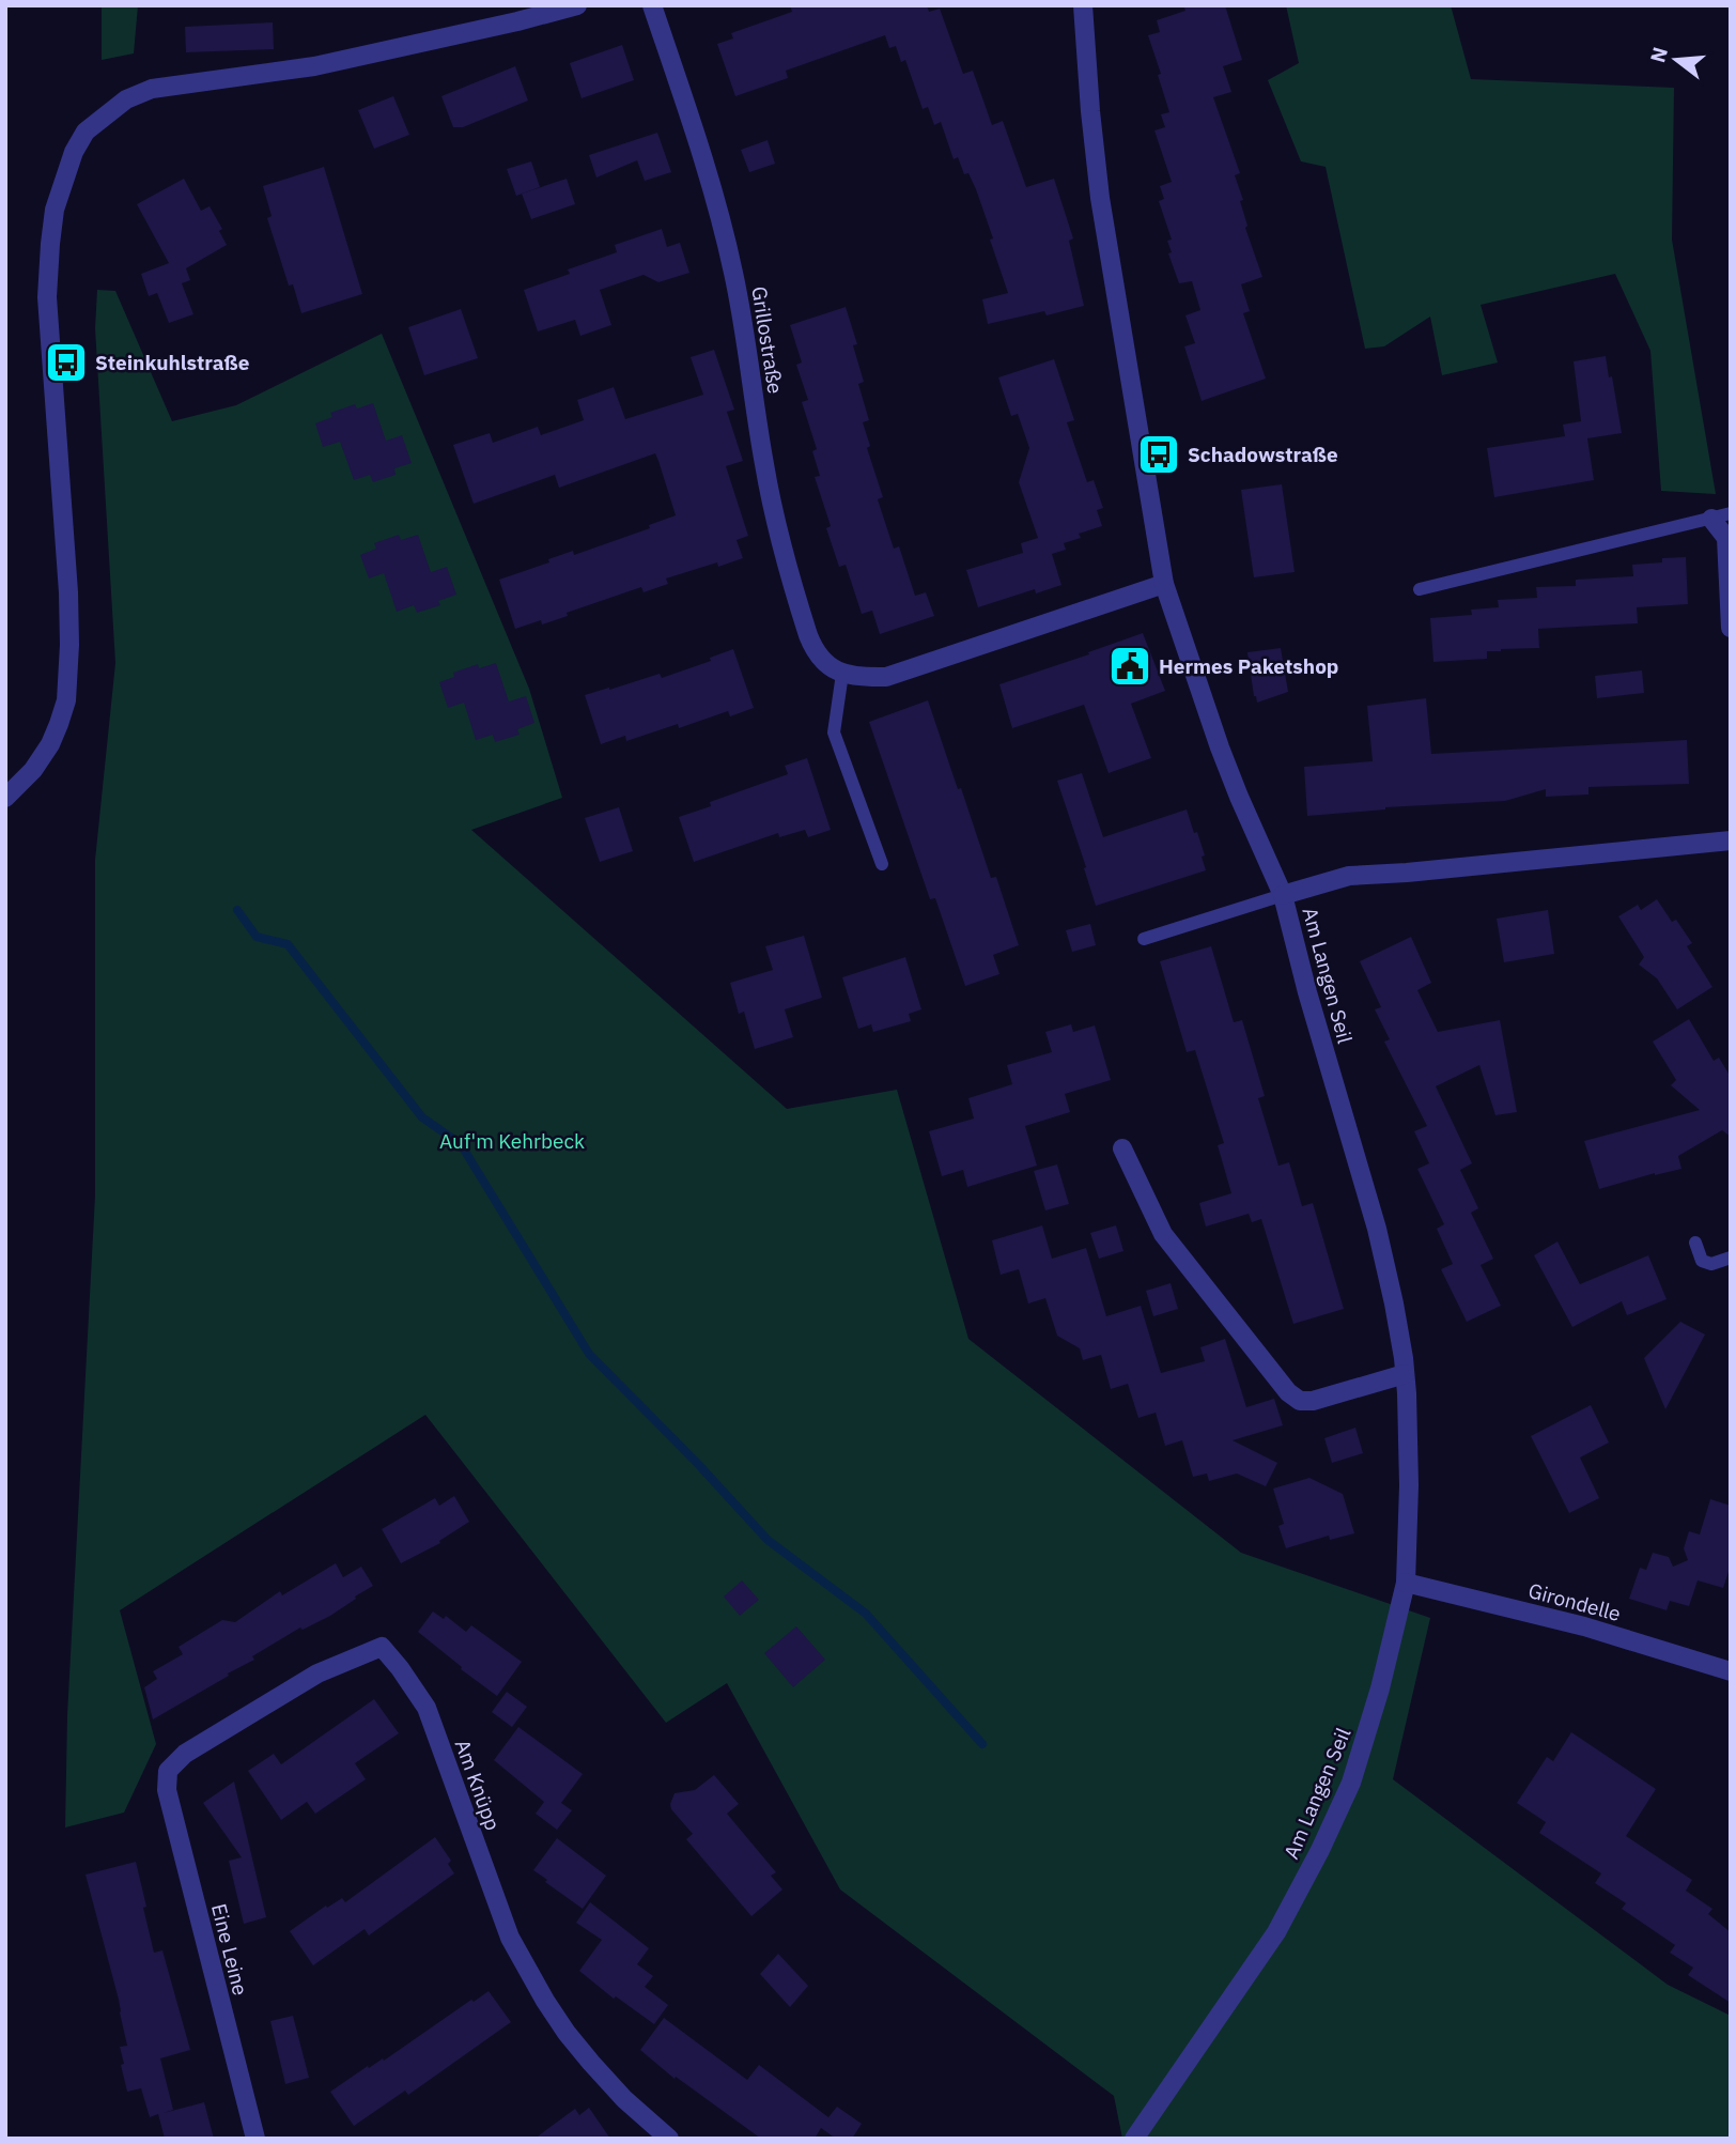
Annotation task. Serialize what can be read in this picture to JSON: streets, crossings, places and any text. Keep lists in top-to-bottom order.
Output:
{
  "streets": {
    "street": [
      "Grillostraße",
      "Am Langen Seil",
      "Girondelle",
      "Am Knüpp",
      "Eine Leine"
    ]
  },
  "crossings": [
    ["Am Langen Seil", "Girondelle"],
    ["Am Knüpp", "Eine Leine"]
  ],
  "parks": ["Auf'm Kehrbeck"],
  "places": {
    "bus stop": ["Steinkuhlstraße", "Schadowstraße"],
    "public building": ["Hermes Paketshop"]
  },
  "north": "left"
}
